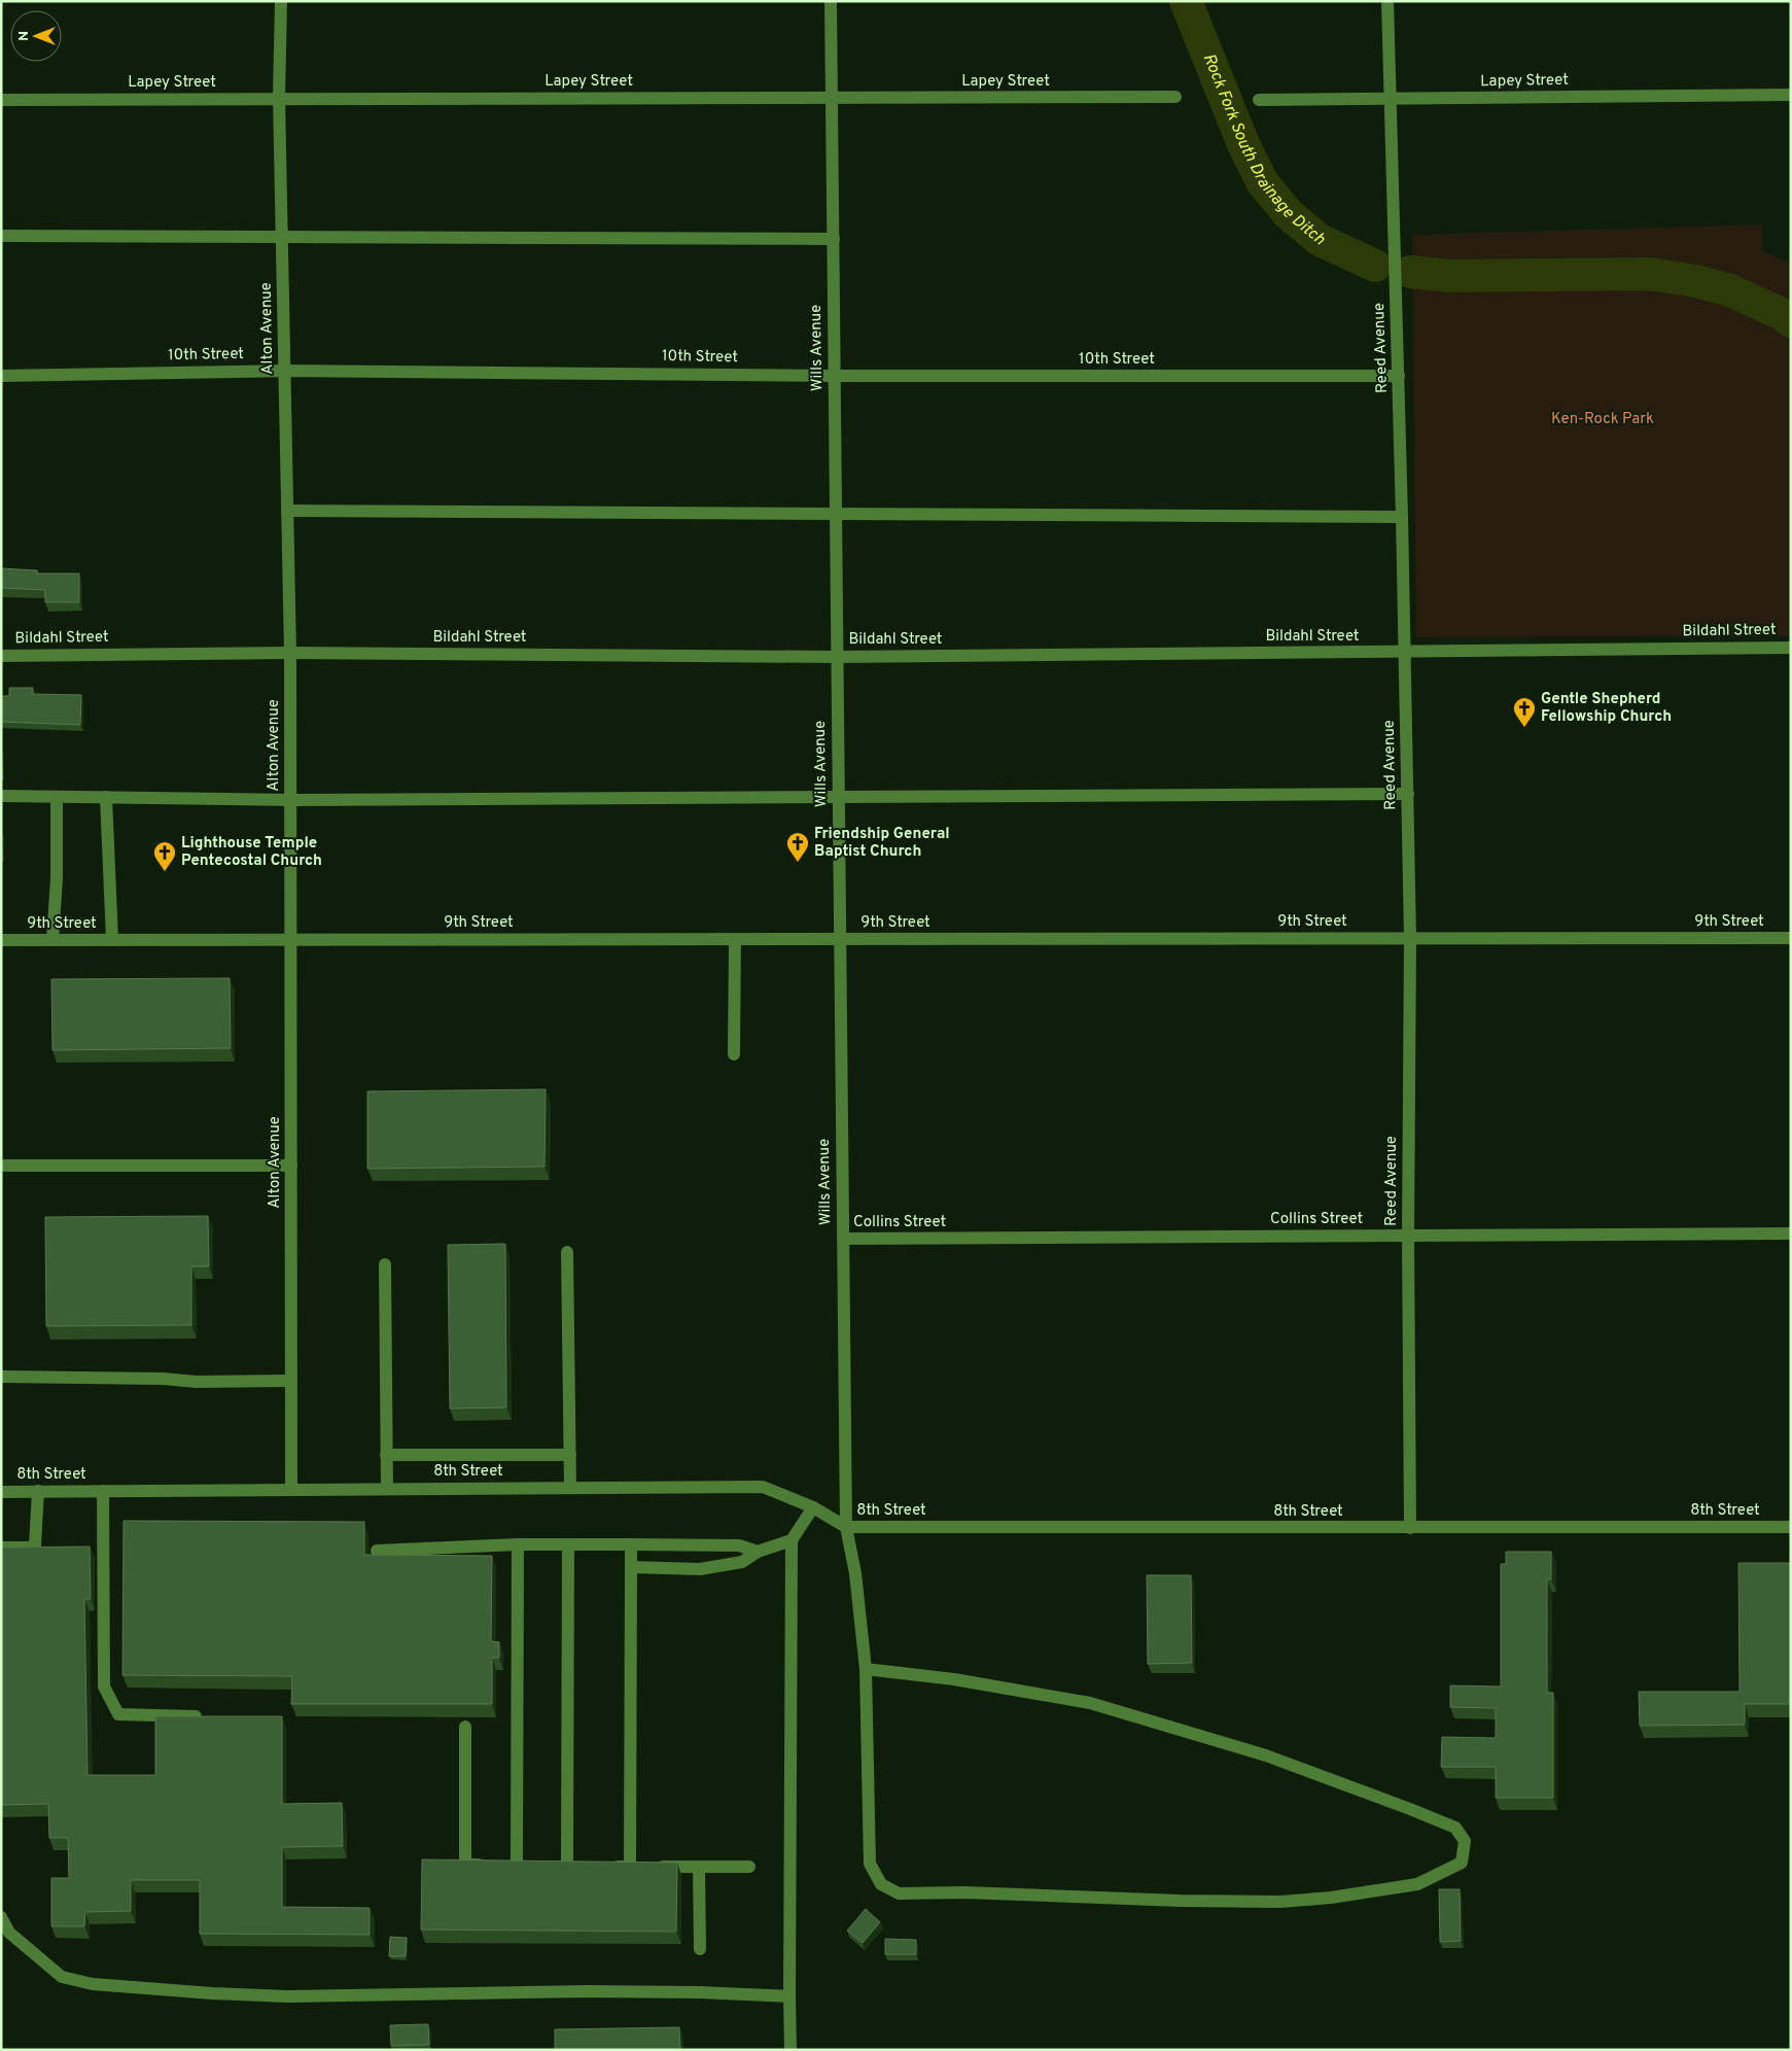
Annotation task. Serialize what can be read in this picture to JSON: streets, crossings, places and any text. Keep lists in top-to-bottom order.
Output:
{
  "streets": {
    "street": [
      "Lapey Street",
      "Alton Avenue",
      "Wills Avenue",
      "Reed Avenue",
      "10th Street",
      "Bildahl Street",
      "9th Street",
      "Collins Street",
      "8th Street"
    ]
  },
  "crossings": [
    ["Lapey Street", "Alton Avenue"],
    ["Lapey Street", "Wills Avenue"],
    ["Lapey Street", "Reed Avenue"],
    ["Alton Avenue", "10th Street"],
    ["Alton Avenue", "Bildahl Street"],
    ["Alton Avenue", "9th Street"],
    ["Alton Avenue", "8th Street"],
    ["Wills Avenue", "10th Street"],
    ["Wills Avenue", "Bildahl Street"],
    ["Wills Avenue", "9th Street"],
    ["Wills Avenue", "Collins Street"],
    ["Wills Avenue", "8th Street"],
    ["Reed Avenue", "10th Street"],
    ["Reed Avenue", "Bildahl Street"],
    ["Reed Avenue", "9th Street"],
    ["Reed Avenue", "Collins Street"],
    ["Reed Avenue", "8th Street"]
  ],
  "water": ["Rock Fork South Drainage Ditch"],
  "parks": ["Ken-Rock Park"],
  "places": {
    "church": ["Gentle Shepherd Fellowship Church", "Friendship General Baptist Church", "Lighthouse Temple Pentecostal Church"]
  },
  "north": "left"
}
